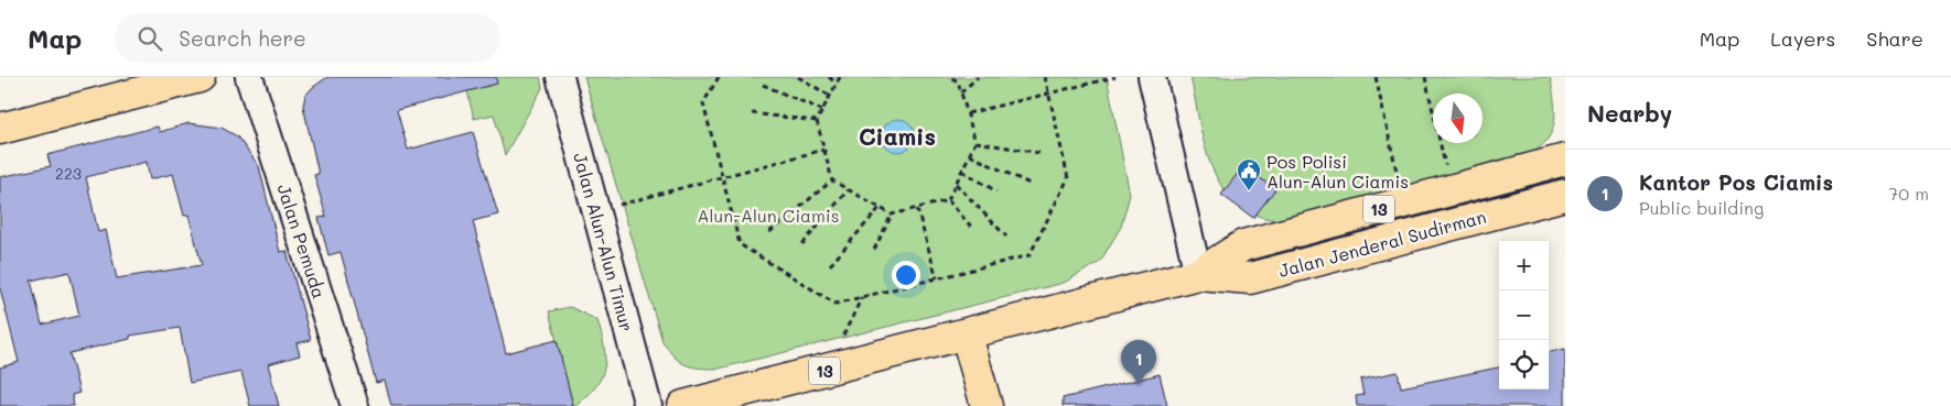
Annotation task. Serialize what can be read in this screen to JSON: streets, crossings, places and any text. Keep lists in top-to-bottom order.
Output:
{
  "streets": {
    "highway": ["13", "Jalan Jenderal Sudirman"],
    "street": ["Jalan Pemuda", "Jalan Alun-Alun Timur"]
  },
  "crossings": [
    ["13", "Jalan Jenderal Sudirman"]
  ],
  "districts": ["Ciamis"],
  "parks": ["Alun-Alun Ciamis"],
  "places": {
    "public building": ["Pos Polisi Alun-Alun Ciamis"]
  },
  "house_numbers": ["223"],
  "north": "bottom",
  "page": {
    "header": "Map",
    "search": "Search here",
    "nav": ["Map", "Layers", "Share"],
    "heading": "Nearby",
    "list": [
      {
        "mark": "1",
        "name": "Kantor Pos Ciamis",
        "note": "Public building",
        "value": "70 m"
      }
    ],
    "map_buttons": ["+", "−"],
    "pins": "1"
  }
}
